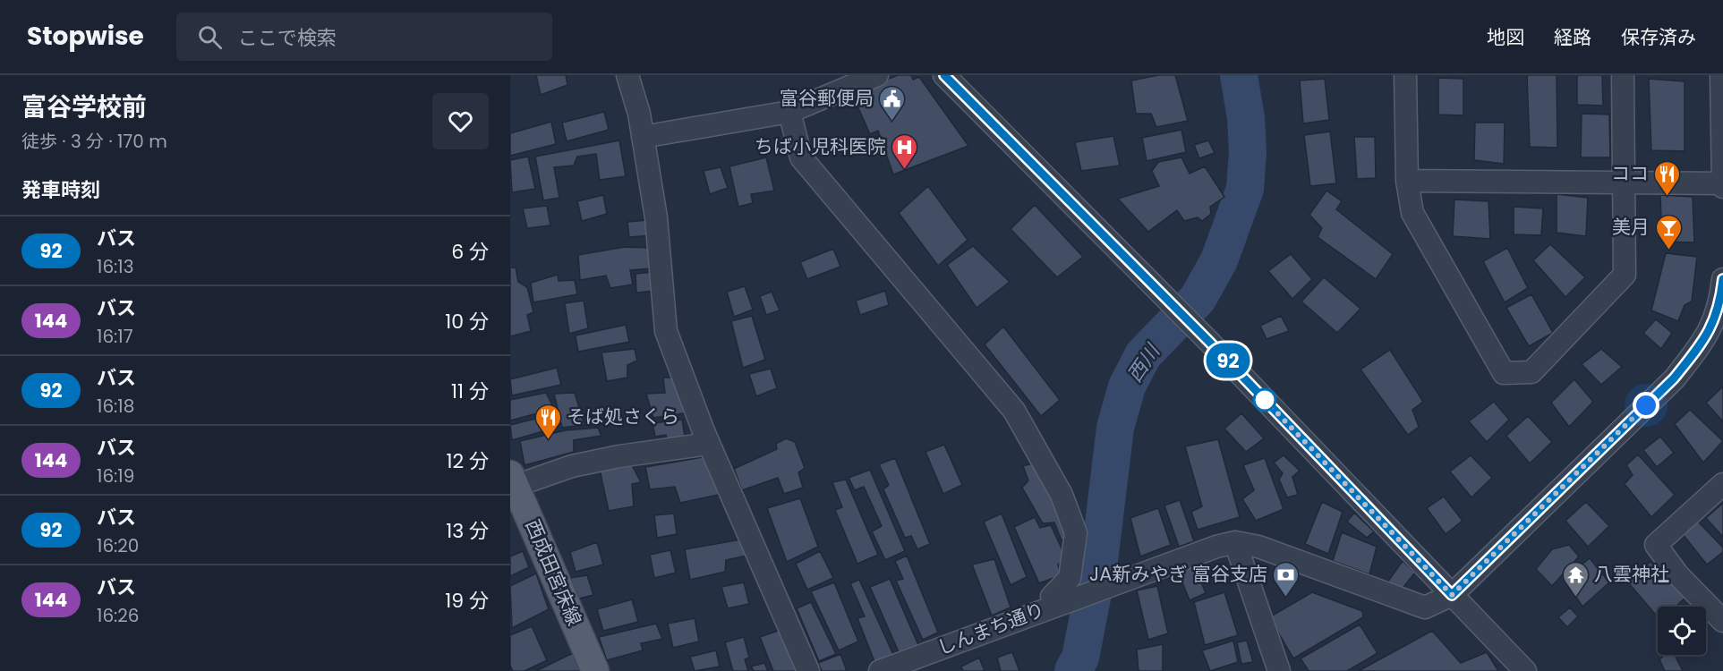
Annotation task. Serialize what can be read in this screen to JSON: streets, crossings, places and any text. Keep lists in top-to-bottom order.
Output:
{
  "streets": {
    "main road": ["西成田宮床線"],
    "street": ["しんまち通り"]
  },
  "water": ["西川"],
  "places": {
    "public building": ["富谷郵便局"],
    "hospital": ["ちば小児科医院"],
    "restaurant": ["ココ", "そば処さくら"],
    "bar": ["美月"],
    "bank": ["JA新みやぎ 富谷支店"],
    "temple": ["八雲神社"]
  },
  "lines": ["bus line 92"],
  "page": {
    "header": "Stopwise",
    "search": "ここで検索",
    "nav": ["地図", "経路", "保存済み"],
    "heading": [
      ["富谷学校前", "徒歩 · 3 分 · 170 m"],
      "発車時刻"
    ],
    "on_map": "92",
    "list": [
      {
        "mark": "92",
        "name": "バス",
        "note": "16:13",
        "value": "6 分"
      },
      {
        "mark": "144",
        "name": "バス",
        "note": "16:17",
        "value": "10 分"
      },
      {
        "mark": "92",
        "name": "バス",
        "note": "16:18",
        "value": "11 分"
      },
      {
        "mark": "144",
        "name": "バス",
        "note": "16:19",
        "value": "12 分"
      },
      {
        "mark": "92",
        "name": "バス",
        "note": "16:20",
        "value": "13 分"
      },
      {
        "mark": "144",
        "name": "バス",
        "note": "16:26",
        "value": "19 分"
      }
    ]
  }
}
